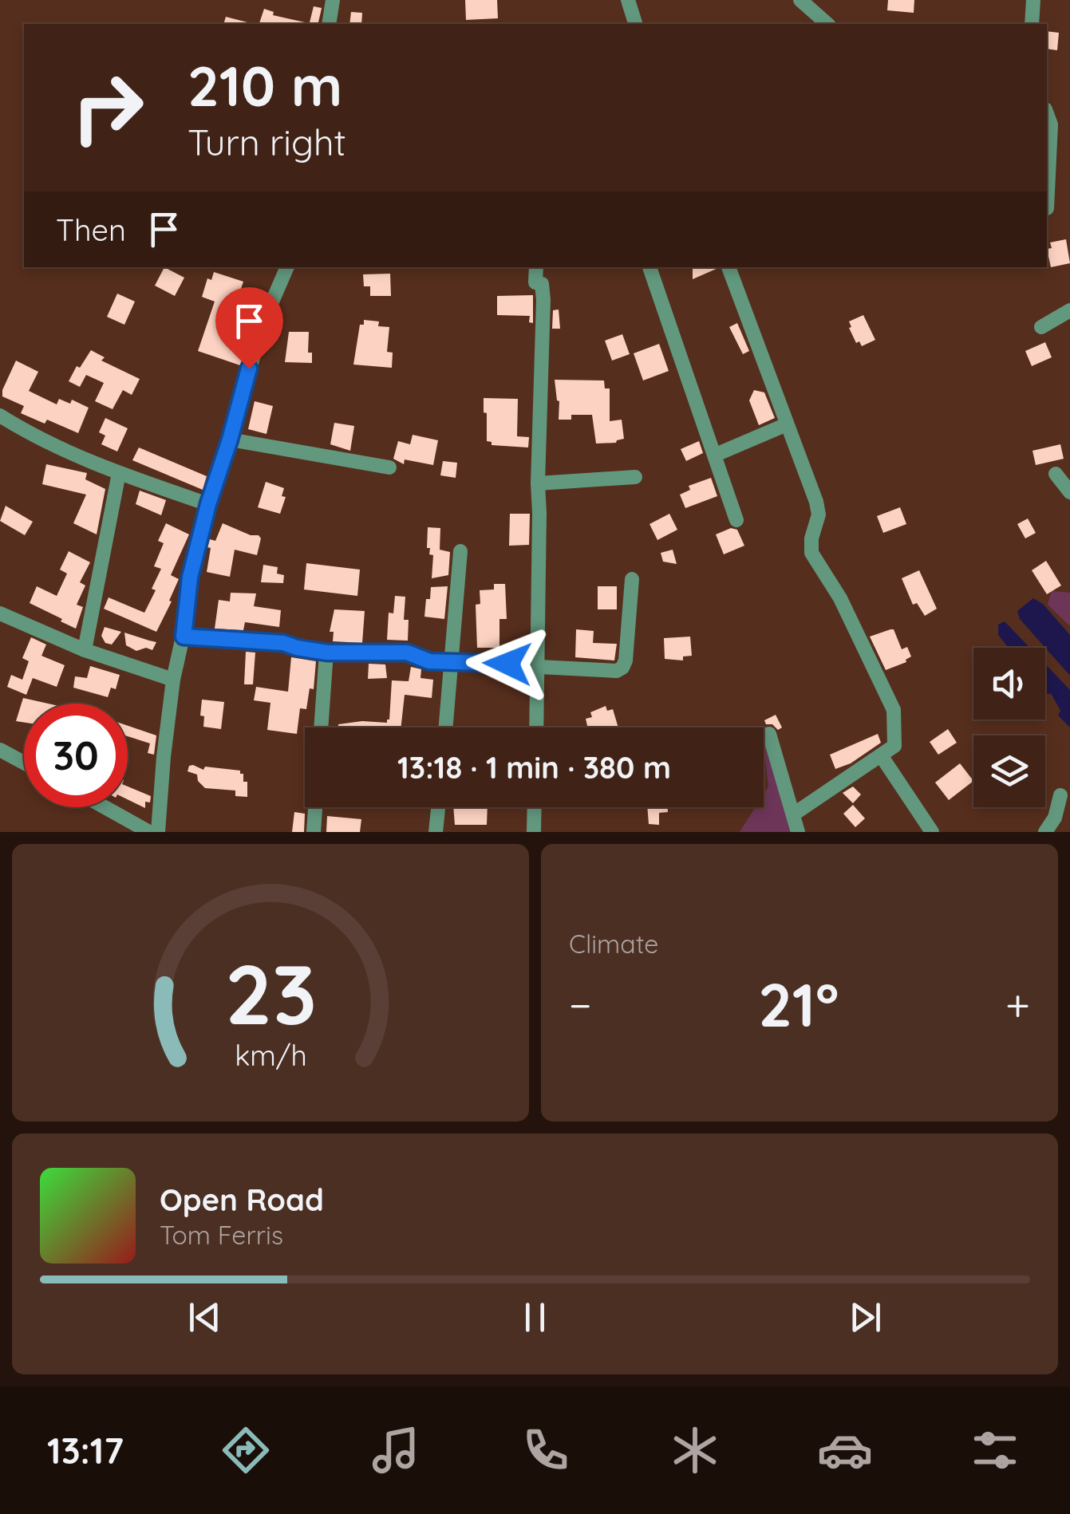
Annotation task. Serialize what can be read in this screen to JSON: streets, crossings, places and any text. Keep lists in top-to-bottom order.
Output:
{
  "page": {
    "turn": ["210 m", "Turn right"],
    "then": "Then",
    "limit": "30",
    "trip": "13:18 · 1 min · 380 m",
    "tile": "Climate",
    "heat": ["−", "21°", "+"],
    "song": ["Open Road", "Tom Ferris"],
    "tabs": "13:17",
    "gauge": ["23", "km/h"]
  }
}
